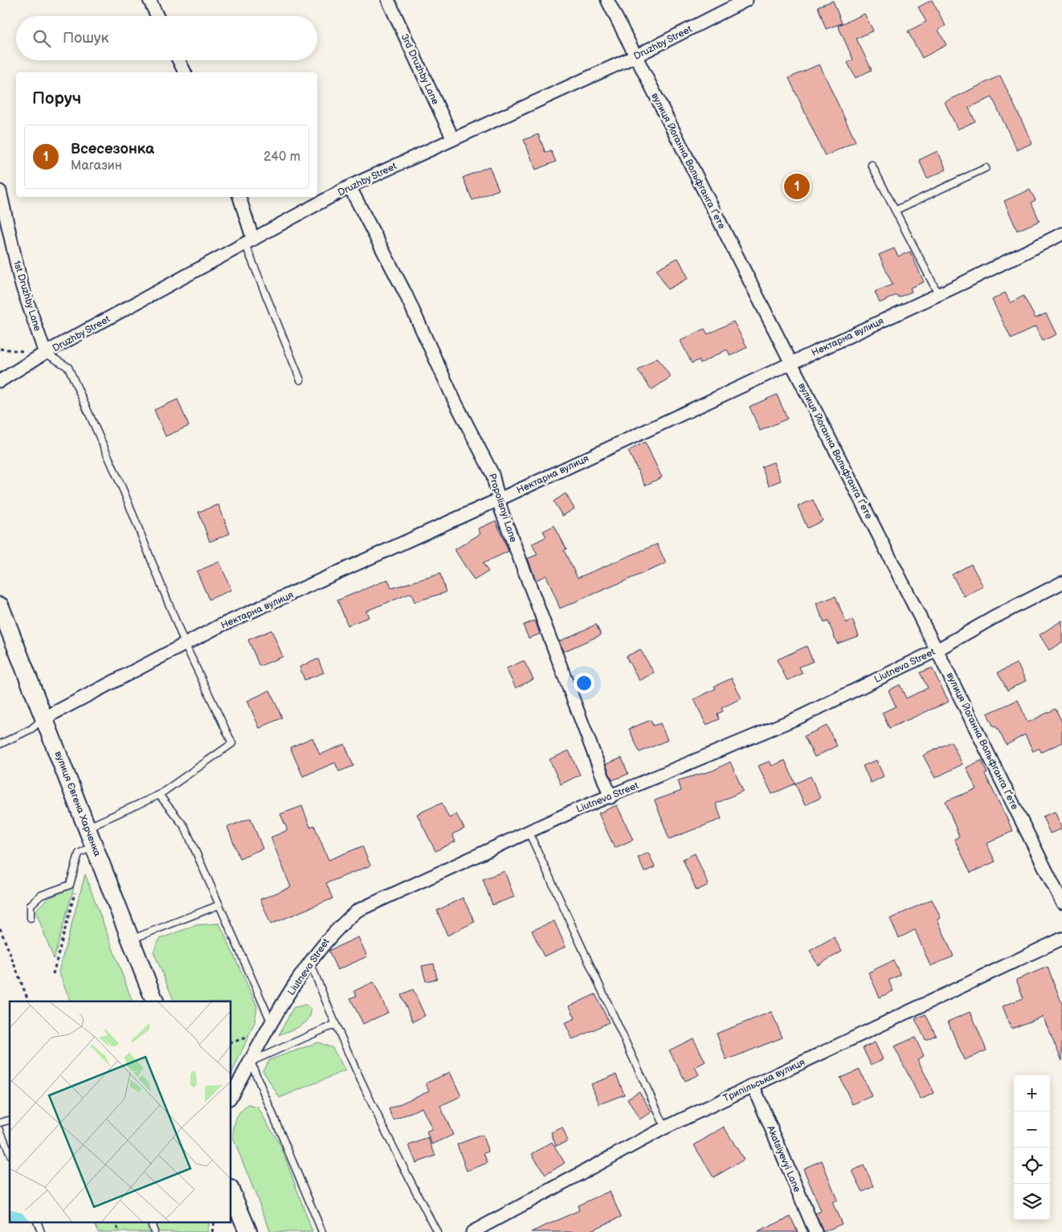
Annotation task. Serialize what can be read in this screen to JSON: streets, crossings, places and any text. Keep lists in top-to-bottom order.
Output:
{
  "streets": {
    "main road": ["вулиця Євгена Харченка"],
    "street": [
      "Druzhby Street",
      "3rd Druzhby Lane",
      "вулиця Йоганна Вольфганга Ґете",
      "1st Druzhby Lane",
      "Нектарна вулиця",
      "Propolisnyi Lane",
      "Liutneva Street",
      "Трипільська вулиця",
      "Akatsiyevyi Lane"
    ]
  },
  "crossings": [
    ["Druzhby Street", "3rd Druzhby Lane"],
    ["Druzhby Street", "вулиця Йоганна Вольфганга Ґете"],
    ["Druzhby Street", "1st Druzhby Lane"],
    ["Druzhby Street", "Propolisnyi Lane"],
    ["вулиця Йоганна Вольфганга Ґете", "Нектарна вулиця"],
    ["вулиця Йоганна Вольфганга Ґете", "Liutneva Street"],
    ["Нектарна вулиця", "Propolisnyi Lane"],
    ["Нектарна вулиця", "вулиця Євгена Харченка"],
    ["Propolisnyi Lane", "Liutneva Street"],
    ["Трипільська вулиця", "Akatsiyevyi Lane"]
  ],
  "page": {
    "search": "Пошук",
    "heading": "Поруч",
    "list": [
      {
        "mark": "1",
        "name": "Всесезонка",
        "note": "Магазин",
        "value": "240 m"
      }
    ],
    "pins": "1",
    "map_buttons": ["+", "−"]
  }
}
